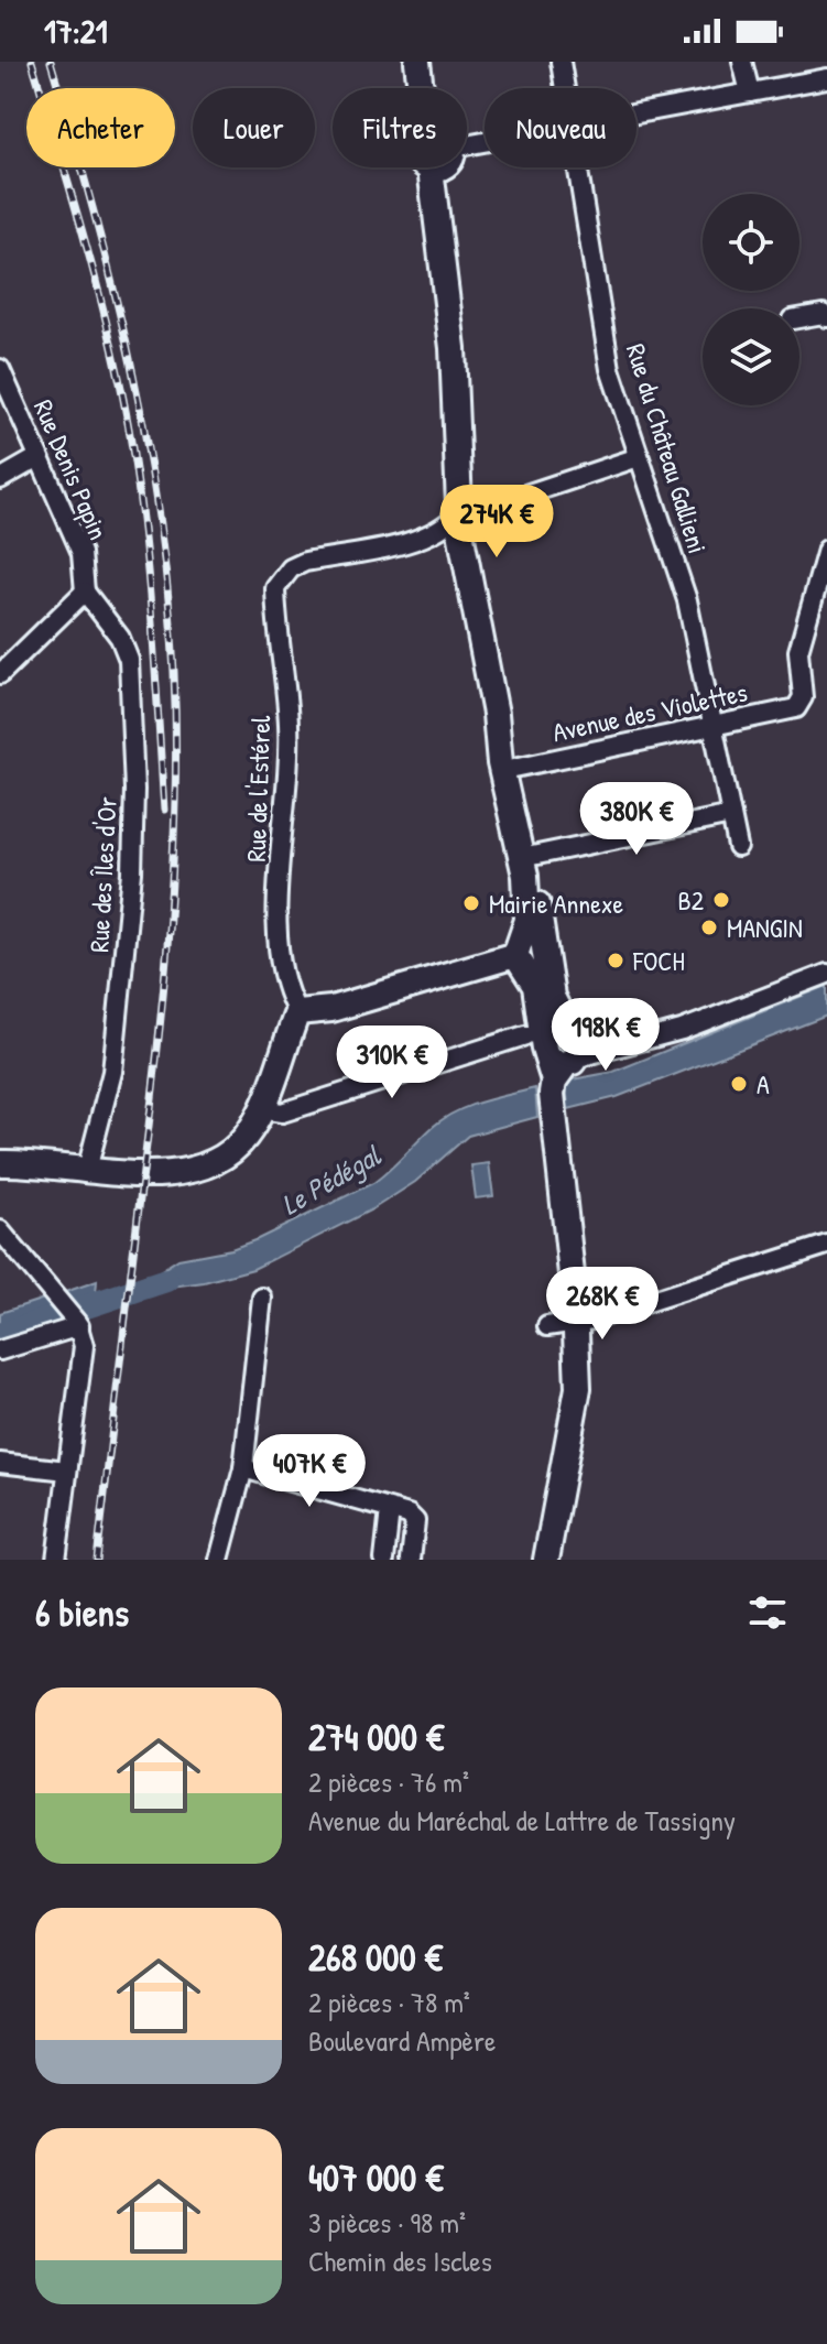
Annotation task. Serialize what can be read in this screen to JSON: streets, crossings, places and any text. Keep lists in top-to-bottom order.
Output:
{
  "streets": {
    "street": [
      "Rue du Château Gallieni",
      "Rue Denis Papin",
      "Avenue des Violettes",
      "Rue de l'Estérel",
      "Rue des Îles d'Or"
    ]
  },
  "crossings": [
    ["Rue du Château Gallieni", "Avenue des Violettes"],
    ["Rue Denis Papin", "Rue des Îles d'Or"]
  ],
  "water": ["Le Pédégal"],
  "places": [
    "B2",
    "Mairie Annexe",
    "MANGIN",
    "FOCH",
    "A"
  ],
  "page": {
    "status": "17:21",
    "chip": [
      "Acheter",
      "Louer",
      "Filtres",
      "Nouveau"
    ],
    "price": [
      "274K €",
      "380K €",
      "198K €",
      "310K €",
      "268K €",
      "407K €"
    ],
    "heading": "6 biens",
    "list": [
      {
        "name": "274 000 €",
        "note": "2 pièces · 76 m² · Avenue du Maréchal de Lattre de Tassigny"
      },
      {
        "name": "268 000 €",
        "note": "2 pièces · 78 m² · Boulevard Ampère"
      },
      {
        "name": "407 000 €",
        "note": "3 pièces · 98 m² · Chemin des Iscles"
      }
    ]
  }
}
